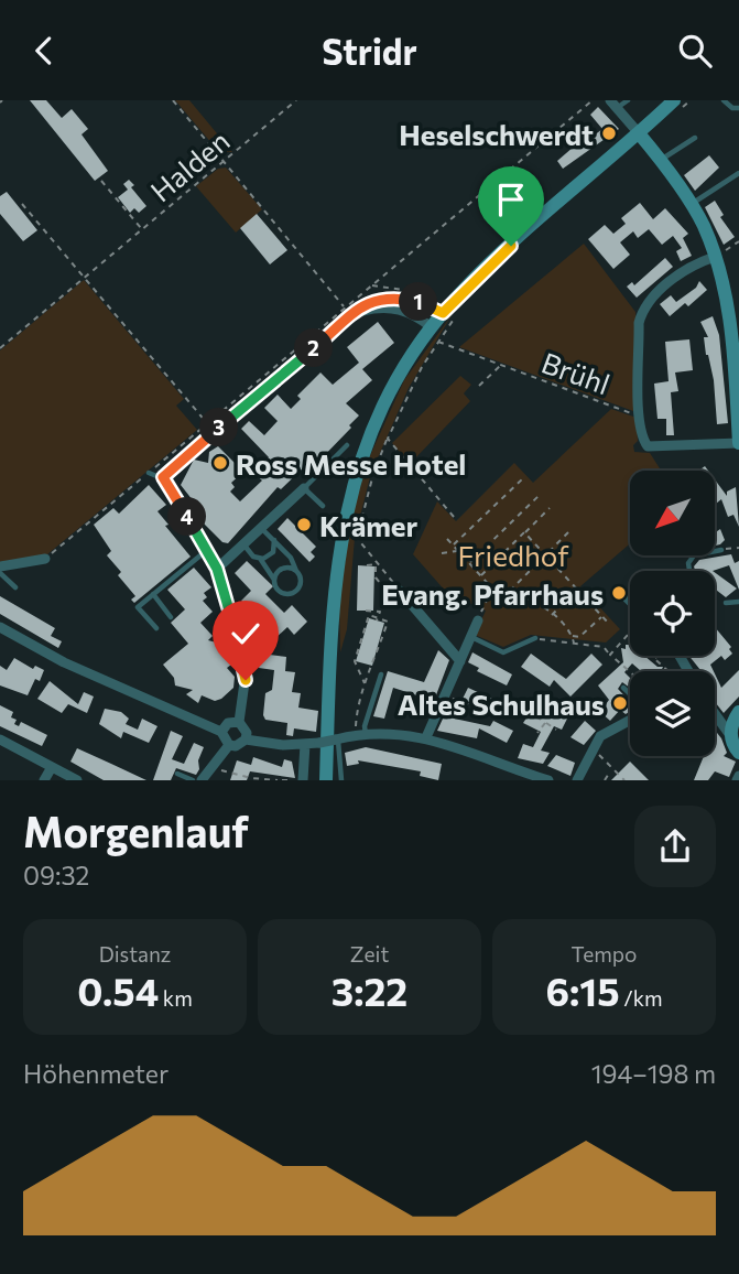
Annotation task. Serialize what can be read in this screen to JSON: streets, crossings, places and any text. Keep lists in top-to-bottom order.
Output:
{
  "streets": {
    "path": ["Halden", "Brühl"]
  },
  "parks": ["Friedhof"],
  "places": [
    "Heselschwerdt",
    "Ross Messe Hotel",
    "Krämer",
    "Evang. Pfarrhaus",
    "Altes Schulhaus"
  ],
  "north": "bottom left",
  "page": {
    "header": "Stridr",
    "pins": [
      "1",
      "2",
      "3",
      "4"
    ],
    "heading": ["Morgenlauf", "09:32"],
    "stats": [
      ["Distanz", "0.54 km"],
      ["Zeit", "3:22"],
      ["Tempo", "6:15 /km"]
    ],
    "chart": ["Höhenmeter", "194–198 m"]
  }
}
